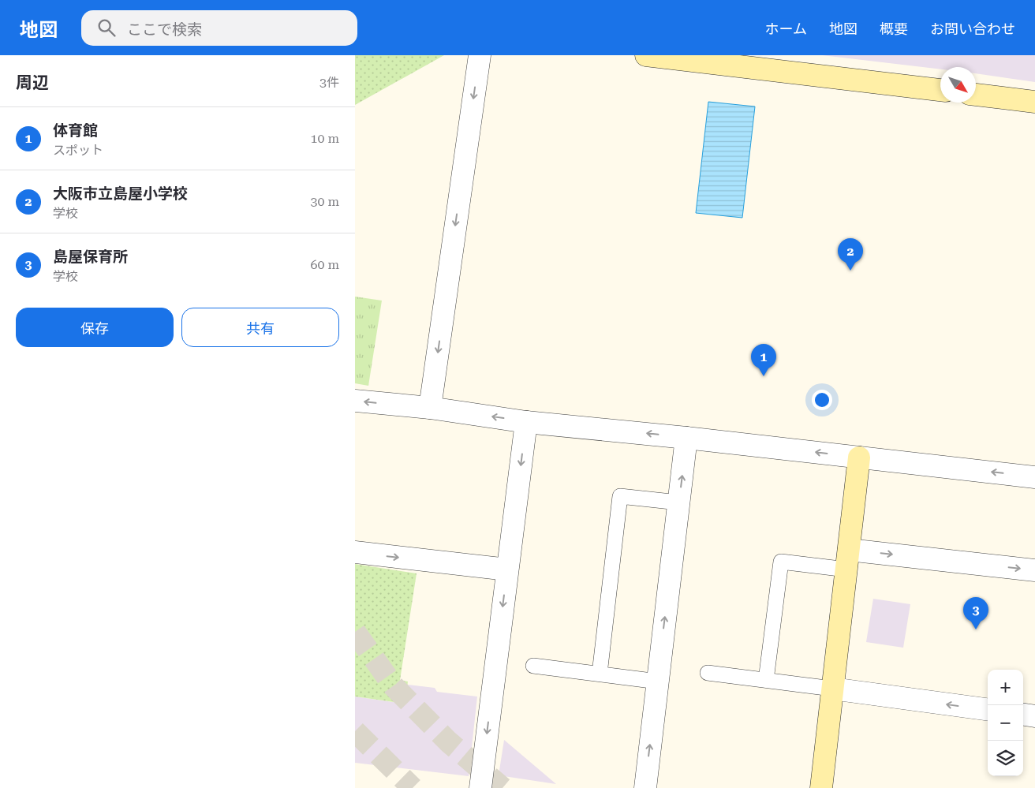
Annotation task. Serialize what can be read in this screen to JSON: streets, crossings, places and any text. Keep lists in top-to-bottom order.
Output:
{
  "north": "bottom right",
  "page": {
    "header": "地図",
    "search": "ここで検索",
    "nav": [
      "ホーム",
      "地図",
      "概要",
      "お問い合わせ"
    ],
    "heading": ["周辺", "3件"],
    "list": [
      {
        "mark": "1",
        "name": "体育館",
        "note": "スポット",
        "value": "10 m"
      },
      {
        "mark": "2",
        "name": "大阪市立島屋小学校",
        "note": "学校",
        "value": "30 m"
      },
      {
        "mark": "3",
        "name": "島屋保育所",
        "note": "学校",
        "value": "60 m"
      }
    ],
    "pins": ["2", "1", "3"],
    "buttons": ["保存", "共有"],
    "map_buttons": ["+", "−"]
  }
}
